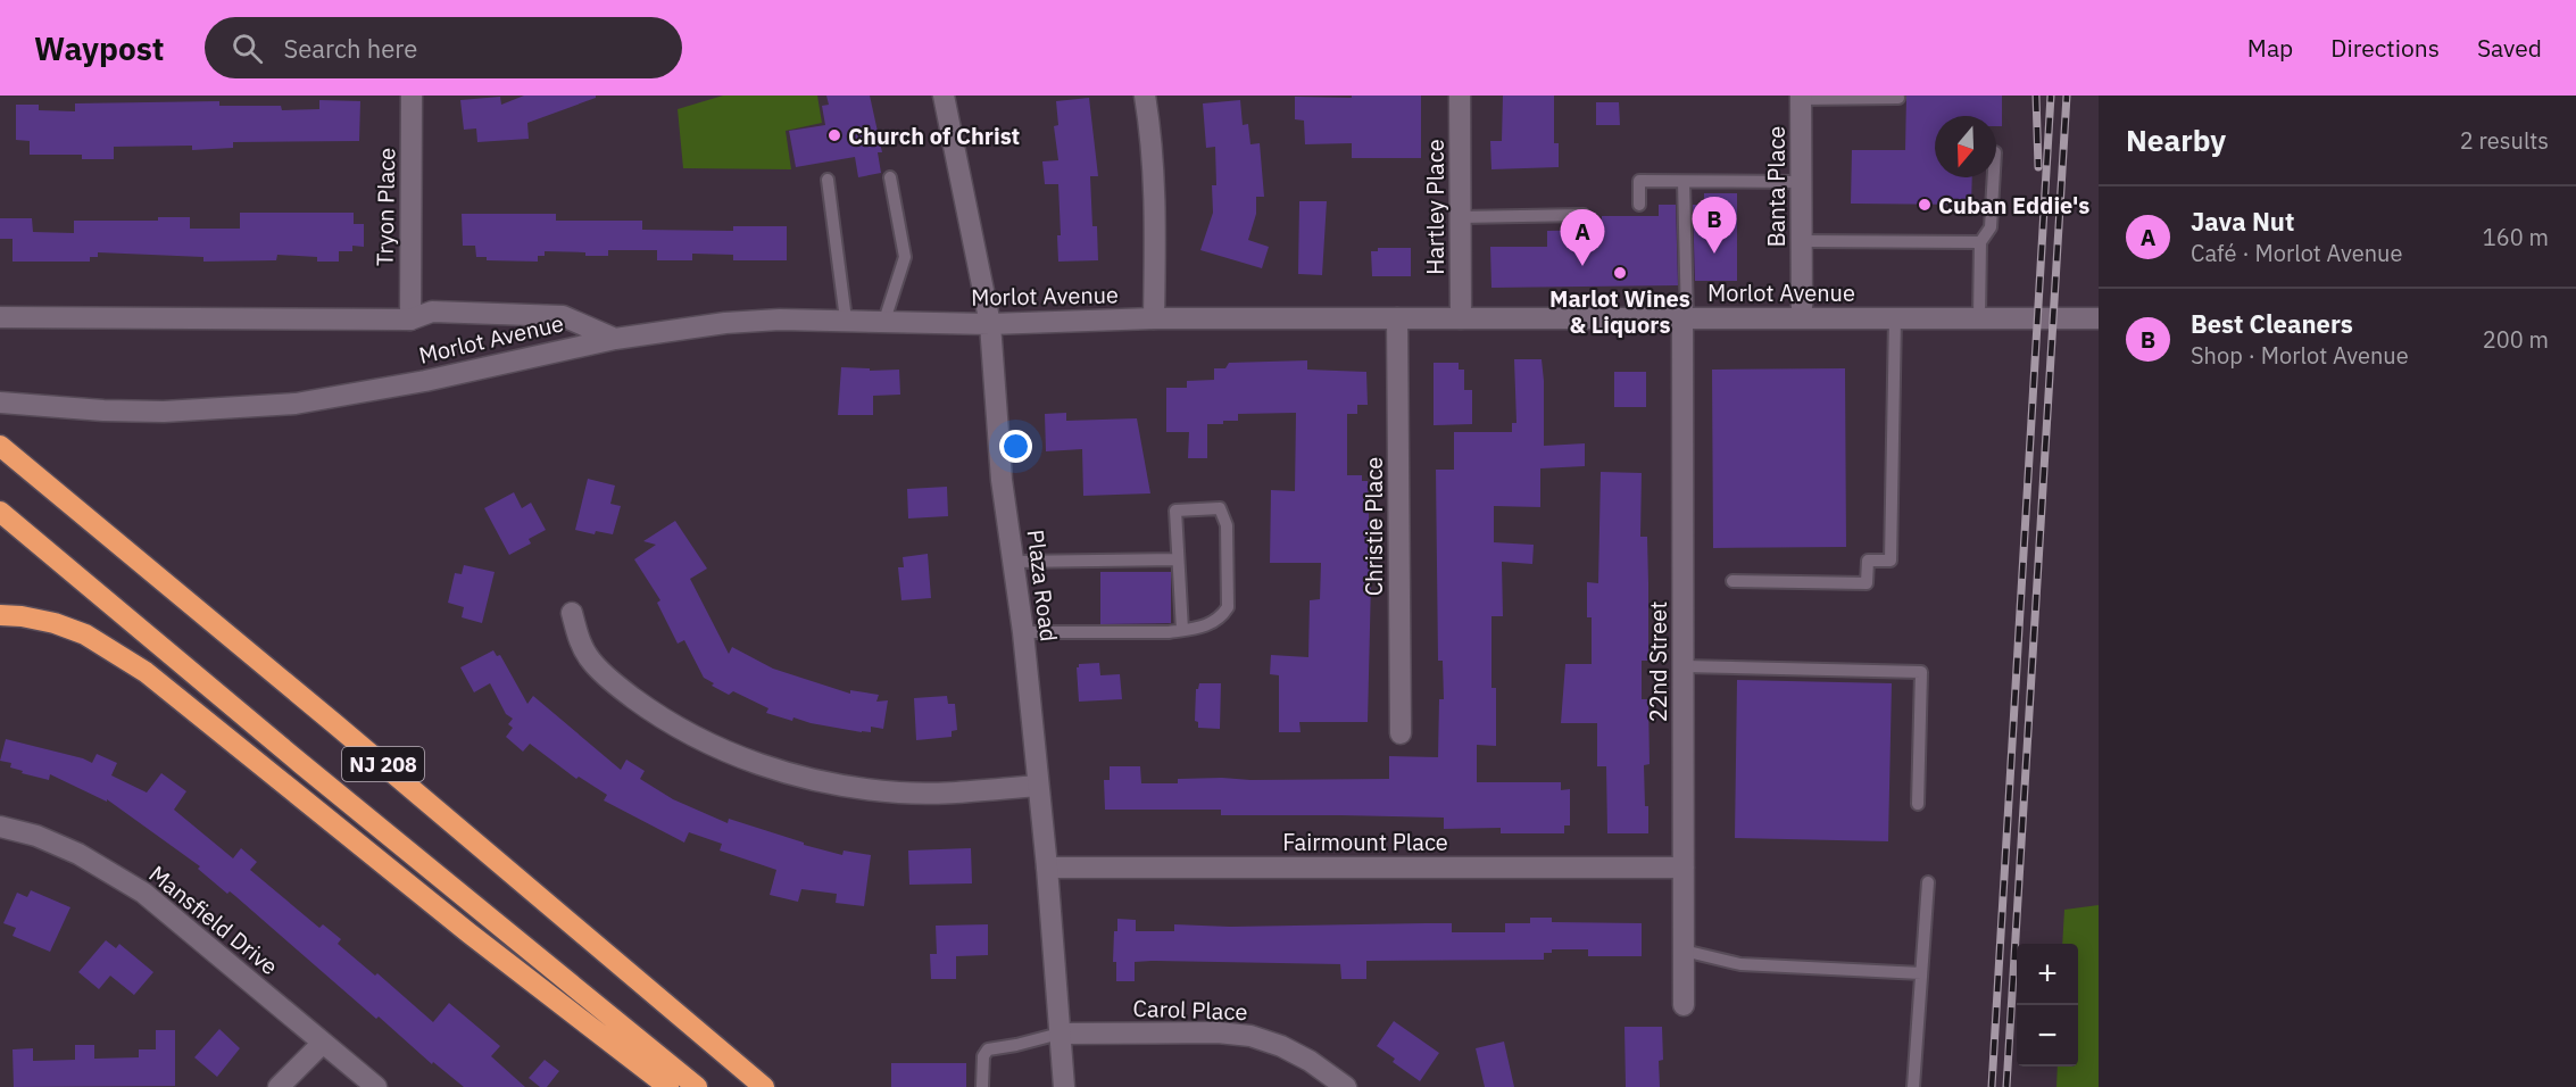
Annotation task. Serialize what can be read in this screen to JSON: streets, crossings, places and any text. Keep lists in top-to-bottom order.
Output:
{
  "streets": {
    "highway": ["NJ 208"],
    "street": [
      "Banta Place",
      "Tryon Place",
      "Hartley Place",
      "Morlot Avenue",
      "Christie Place",
      "Plaza Road",
      "22nd Street",
      "Fairmount Place",
      "Mansfield Drive",
      "Carol Place"
    ]
  },
  "crossings": [
    ["Banta Place", "Morlot Avenue"],
    ["Tryon Place", "Morlot Avenue"],
    ["Hartley Place", "Morlot Avenue"],
    ["Morlot Avenue", "Christie Place"],
    ["Morlot Avenue", "Plaza Road"],
    ["Morlot Avenue", "22nd Street"],
    ["Plaza Road", "Fairmount Place"],
    ["Plaza Road", "Carol Place"],
    ["22nd Street", "Fairmount Place"]
  ],
  "places": ["Church of Christ", "Cuban Eddie's", "Marlot Wines & Liquors"],
  "north": "bottom",
  "page": {
    "header": "Waypost",
    "search": "Search here",
    "nav": ["Map", "Directions", "Saved"],
    "heading": ["Nearby", "2 results"],
    "list": [
      {
        "mark": "A",
        "name": "Java Nut",
        "note": "Café · Morlot Avenue",
        "value": "160 m"
      },
      {
        "mark": "B",
        "name": "Best Cleaners",
        "note": "Shop · Morlot Avenue",
        "value": "200 m"
      }
    ],
    "pins": ["B", "A"],
    "map_buttons": ["+", "−"]
  }
}
